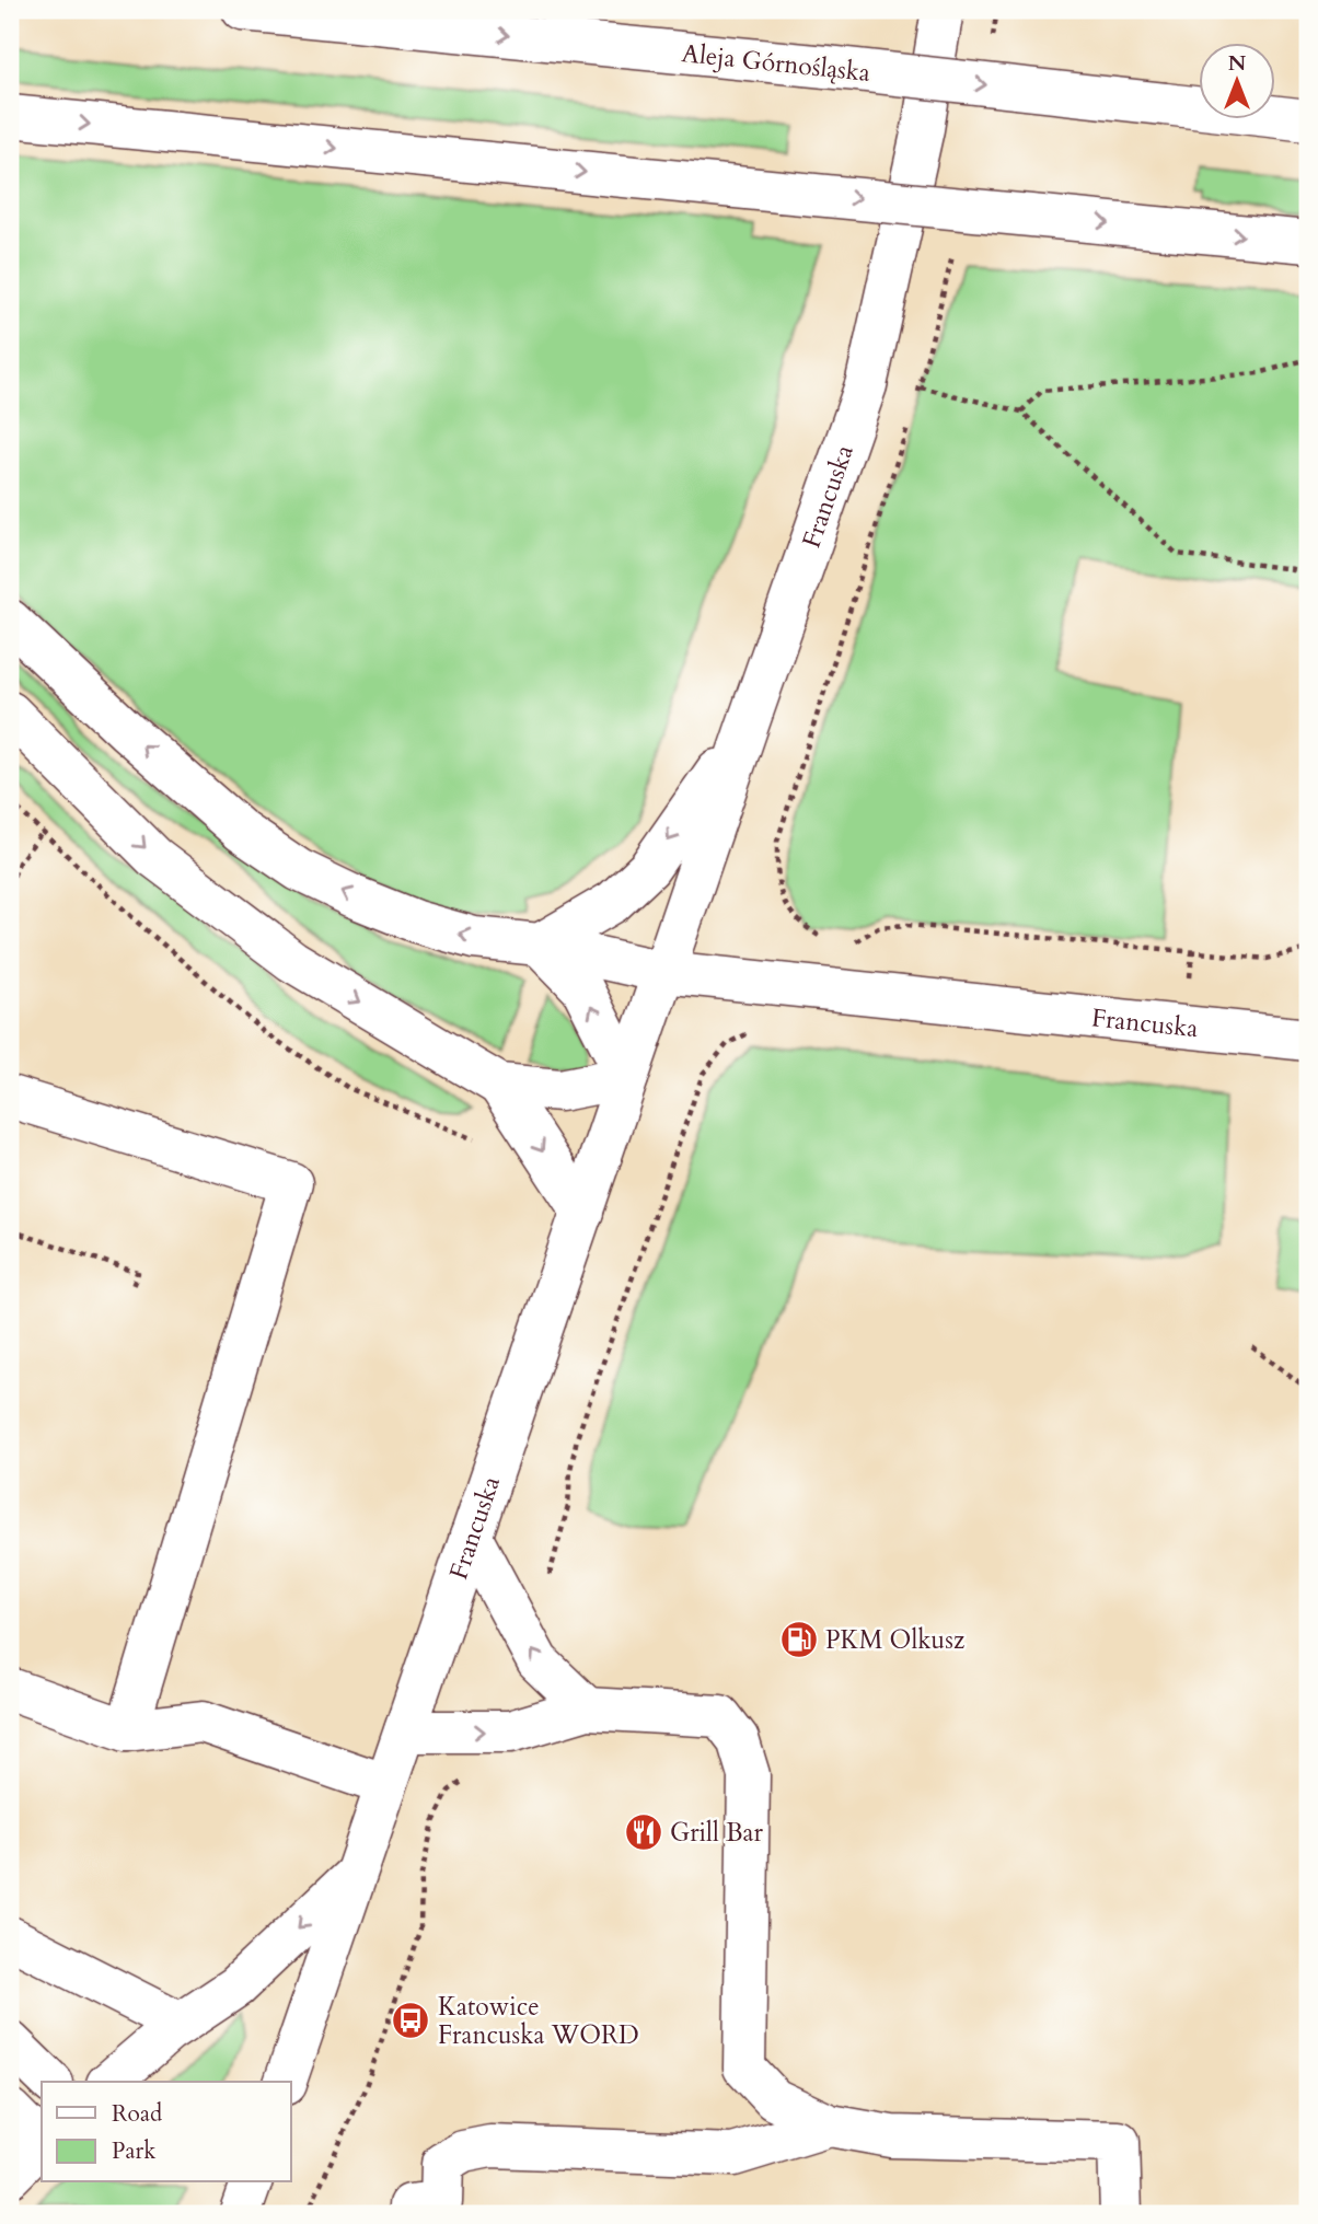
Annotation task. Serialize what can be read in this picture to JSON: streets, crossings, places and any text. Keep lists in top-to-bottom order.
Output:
{
  "streets": {
    "main road": ["Aleja Górnośląska", "Francuska"]
  },
  "places": {
    "fuel station": ["PKM Olkusz"],
    "restaurant": ["Grill Bar"],
    "bus stop": ["Katowice Francuska WORD"]
  },
  "legend": ["Road", "Park"],
  "north": "top"
}
